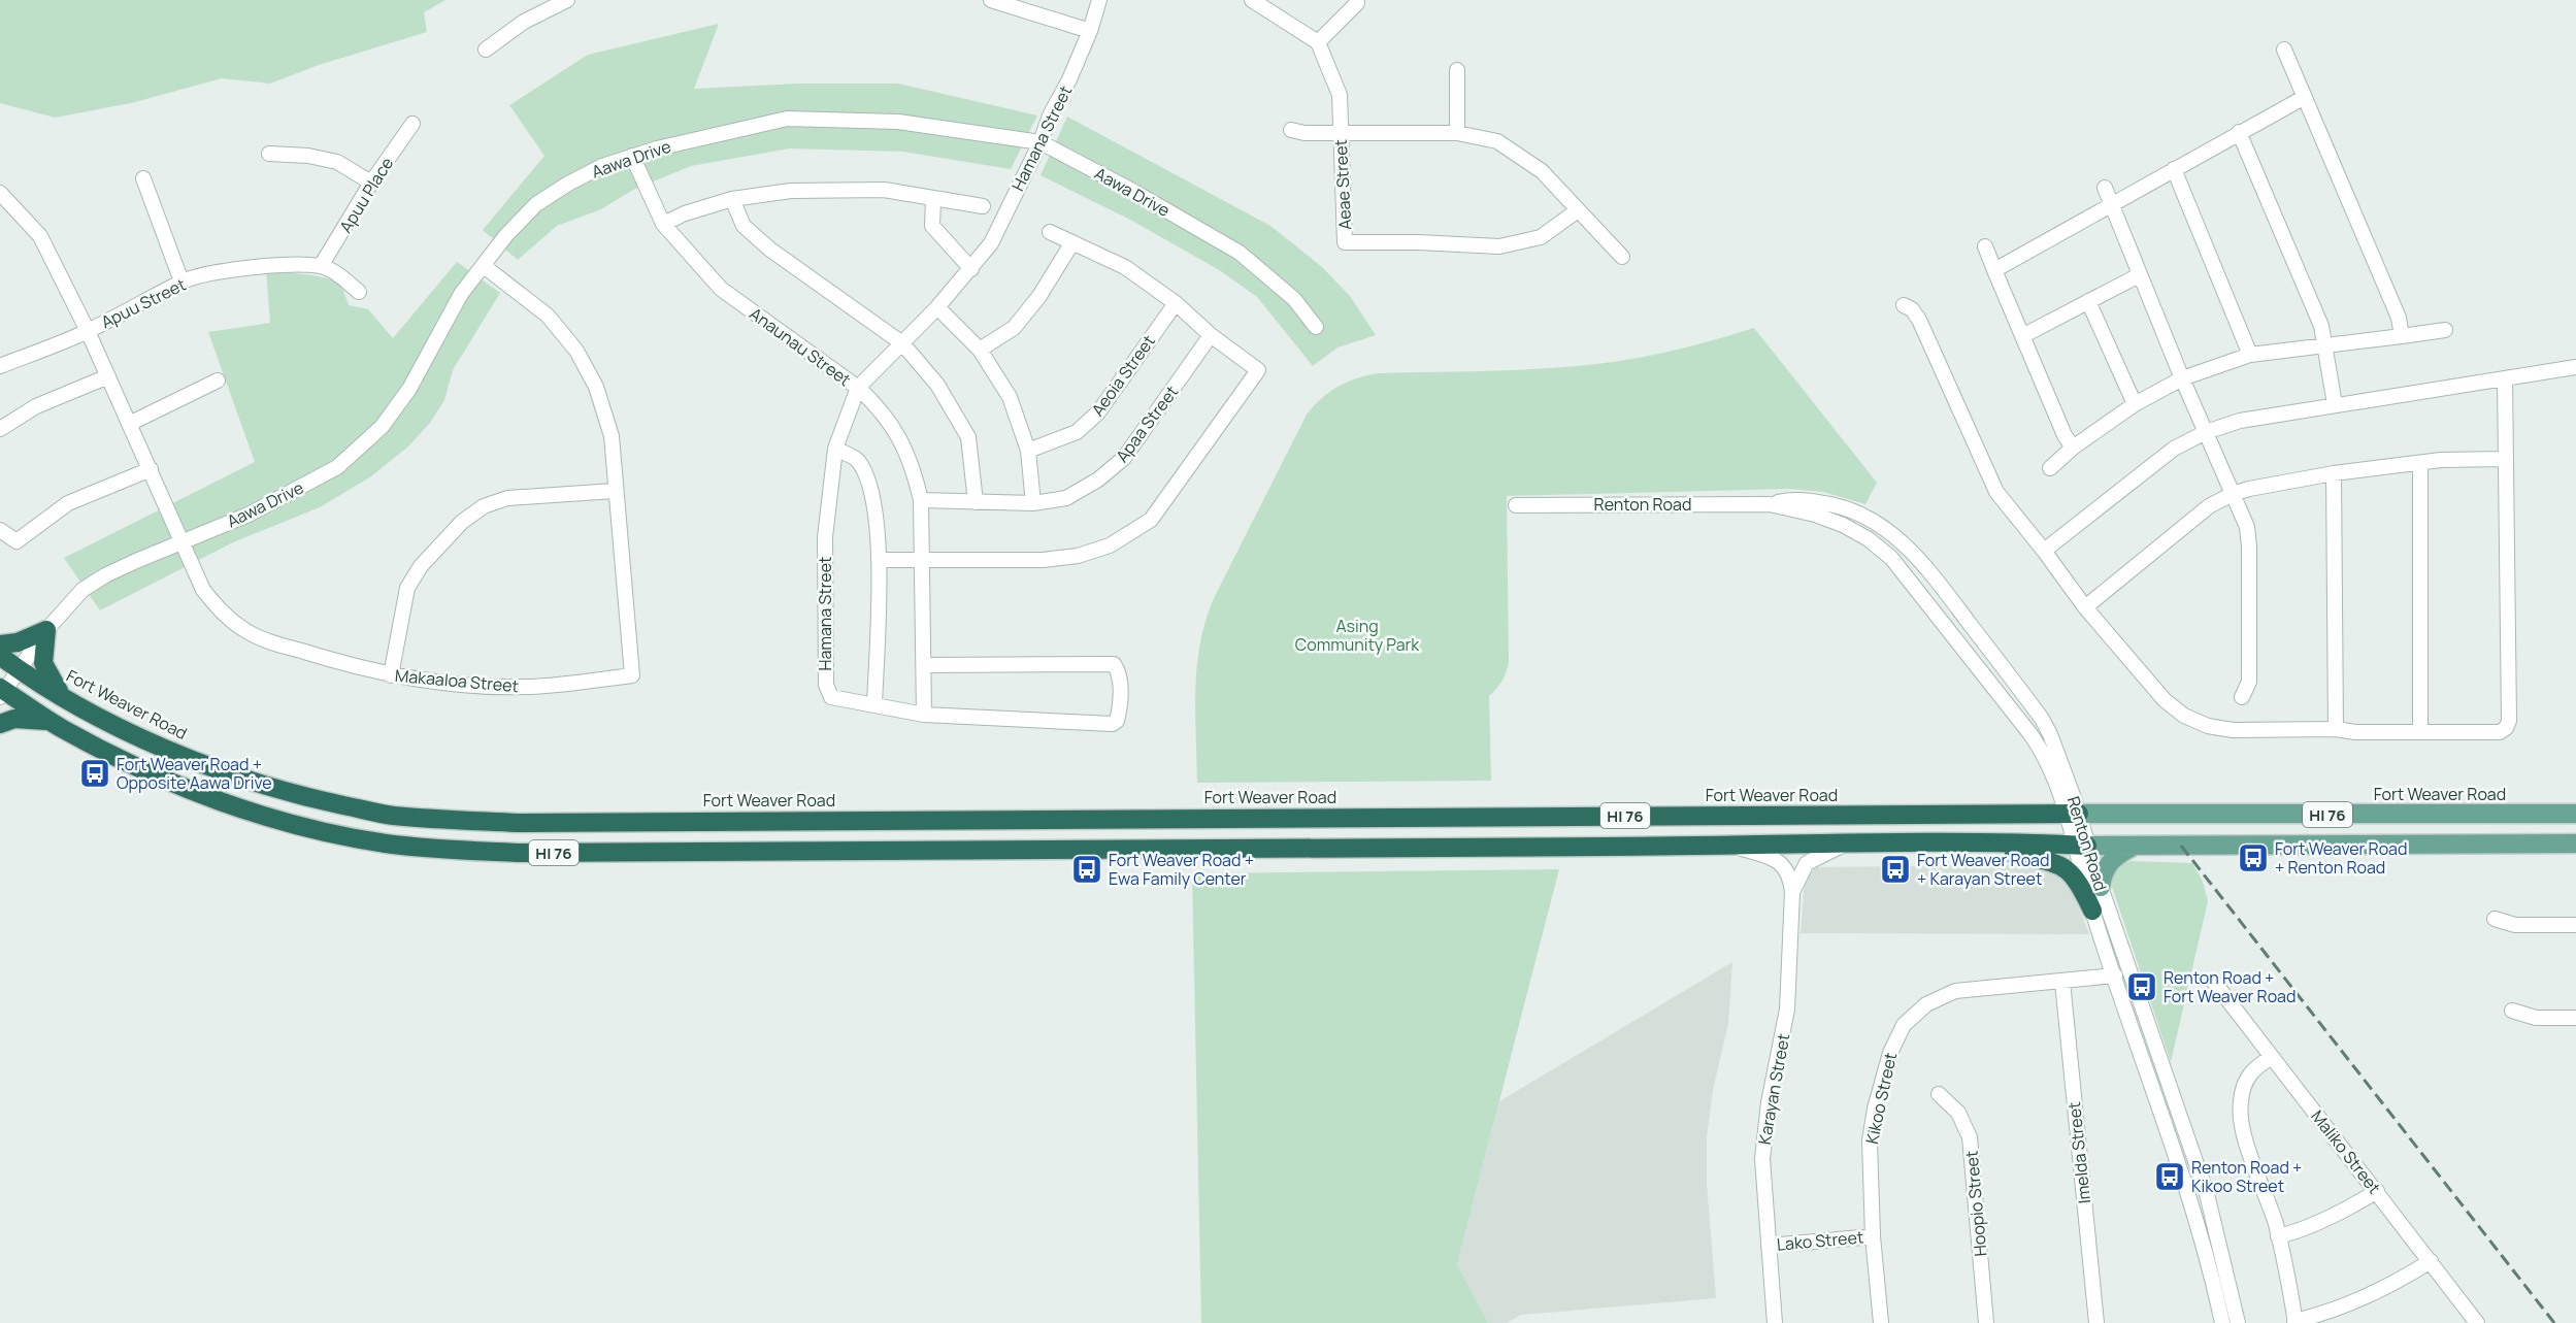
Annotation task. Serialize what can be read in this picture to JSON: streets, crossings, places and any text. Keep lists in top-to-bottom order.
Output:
{
  "streets": {
    "highway": ["Fort Weaver Road", "HI 76"],
    "street": [
      "Hamana Street",
      "Aawa Drive",
      "Aeae Street",
      "Apuu Place",
      "Apuu Street",
      "Anaunau Street",
      "Aeoia Street",
      "Apaa Street",
      "Renton Road",
      "Makaaloa Street",
      "Karayan Street",
      "Kikoo Street",
      "Maliko Street",
      "Imelda Street",
      "Hoopio Street",
      "Lako Street"
    ]
  },
  "crossings": [
    ["Hamana Street", "Aawa Drive"],
    ["Hamana Street", "Anaunau Street"],
    ["Aawa Drive", "Anaunau Street"],
    ["Aawa Drive", "Makaaloa Street"],
    ["Aawa Drive", "Fort Weaver Road"],
    ["Aawa Drive", "HI 76"],
    ["Apuu Place", "Apuu Street"],
    ["Apuu Street", "Makaaloa Street"],
    ["Anaunau Street", "Apaa Street"],
    ["Renton Road", "Fort Weaver Road"],
    ["Renton Road", "HI 76"],
    ["Renton Road", "Kikoo Street"],
    ["HI 76", "Karayan Street"],
    ["Karayan Street", "Lako Street"],
    ["Kikoo Street", "Imelda Street"],
    ["Kikoo Street", "Lako Street"]
  ],
  "parks": ["Asing Community Park"],
  "places": {
    "bus stop": [
      "Fort Weaver Road + Opposite Aawa Drive",
      "Fort Weaver Road + Renton Road",
      "Fort Weaver Road + Ewa Family Center",
      "Fort Weaver Road + Karayan Street",
      "Renton Road + Fort Weaver Road",
      "Renton Road + Kikoo Street"
    ]
  }
}
